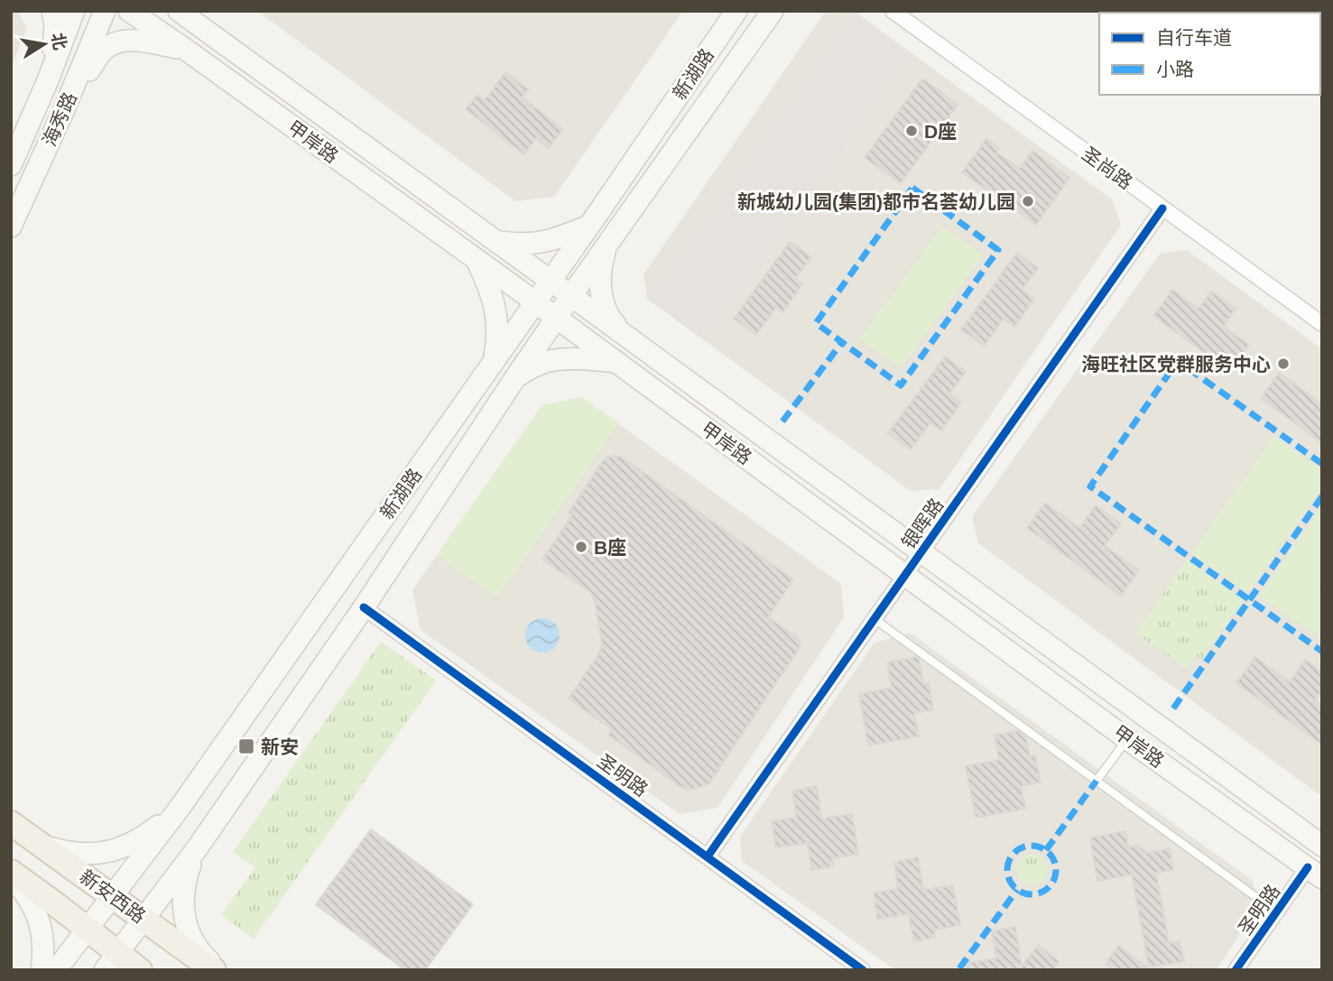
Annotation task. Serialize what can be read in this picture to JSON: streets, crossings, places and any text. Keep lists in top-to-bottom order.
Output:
{
  "streets": {
    "main road": [
      "新湖路",
      "海秀路",
      "甲岸路",
      "新安西路"
    ],
    "street": ["圣尚路", "银晖路", "圣明路"]
  },
  "crossings": [
    ["新湖路", "甲岸路"],
    ["新湖路", "圣明路"],
    ["新湖路", "新安西路"],
    ["甲岸路", "银晖路"],
    ["甲岸路", "圣明路"],
    ["圣尚路", "银晖路"],
    ["银晖路", "圣明路"]
  ],
  "places": {
    "other": [
      "D座",
      "新城幼儿园(集团)都市名荟幼儿园",
      "海旺社区党群服务中心",
      "B座"
    ],
    "transit": ["新安"]
  },
  "legend": ["自行车道", "小路"],
  "north": "right"
}
